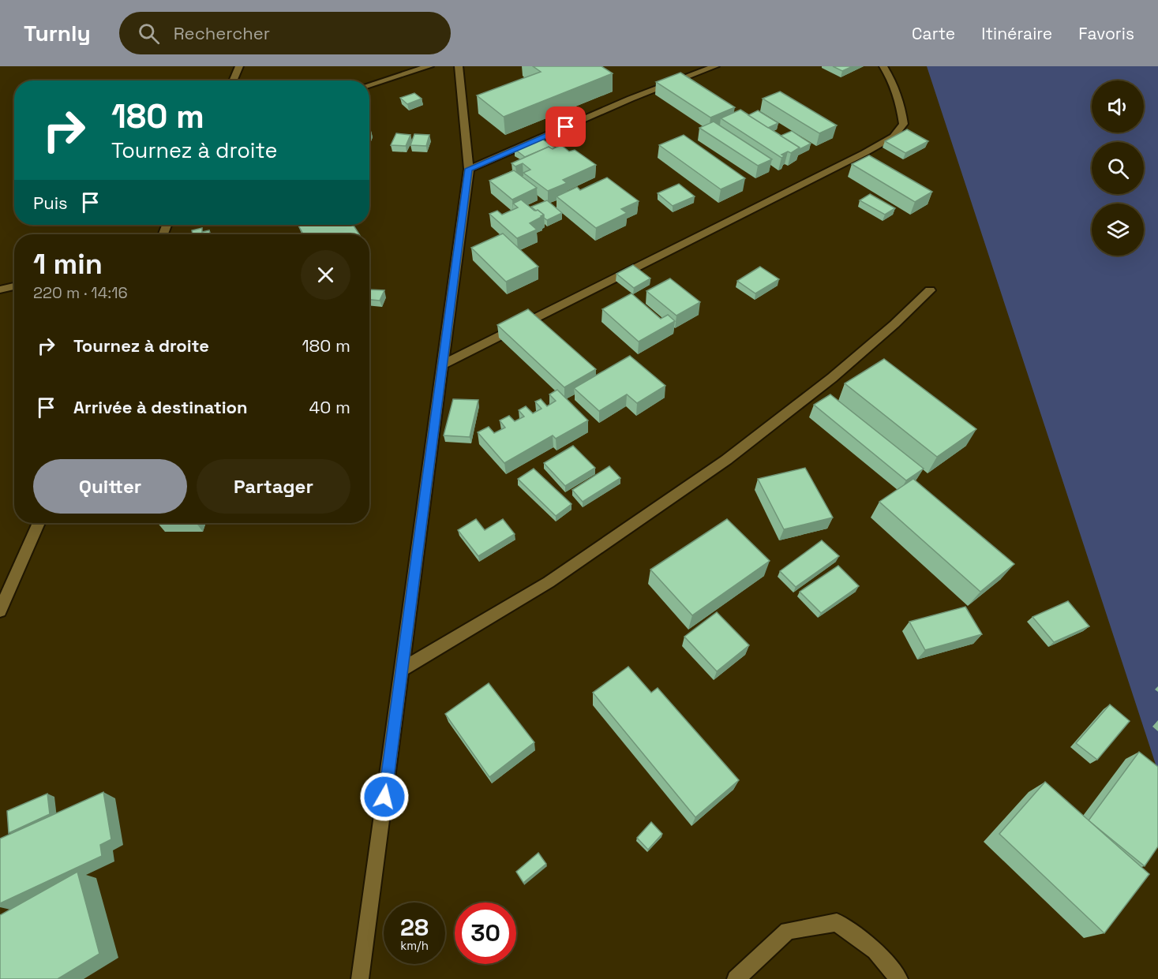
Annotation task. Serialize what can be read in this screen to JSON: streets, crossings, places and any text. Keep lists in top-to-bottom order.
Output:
{
  "page": {
    "header": "Turnly",
    "search": "Rechercher",
    "nav": ["Carte", "Itinéraire", "Favoris"],
    "turn": ["180 m", "Tournez à droite"],
    "then": "Puis",
    "heading": ["1 min", "220 m · 14:16"],
    "list": [
      {
        "name": "Tournez à droite",
        "value": "180 m"
      },
      {
        "name": "Arrivée à destination",
        "value": "40 m"
      }
    ],
    "buttons": ["Quitter", "Partager"],
    "speed": "28 km/h",
    "limit": "30"
  }
}
